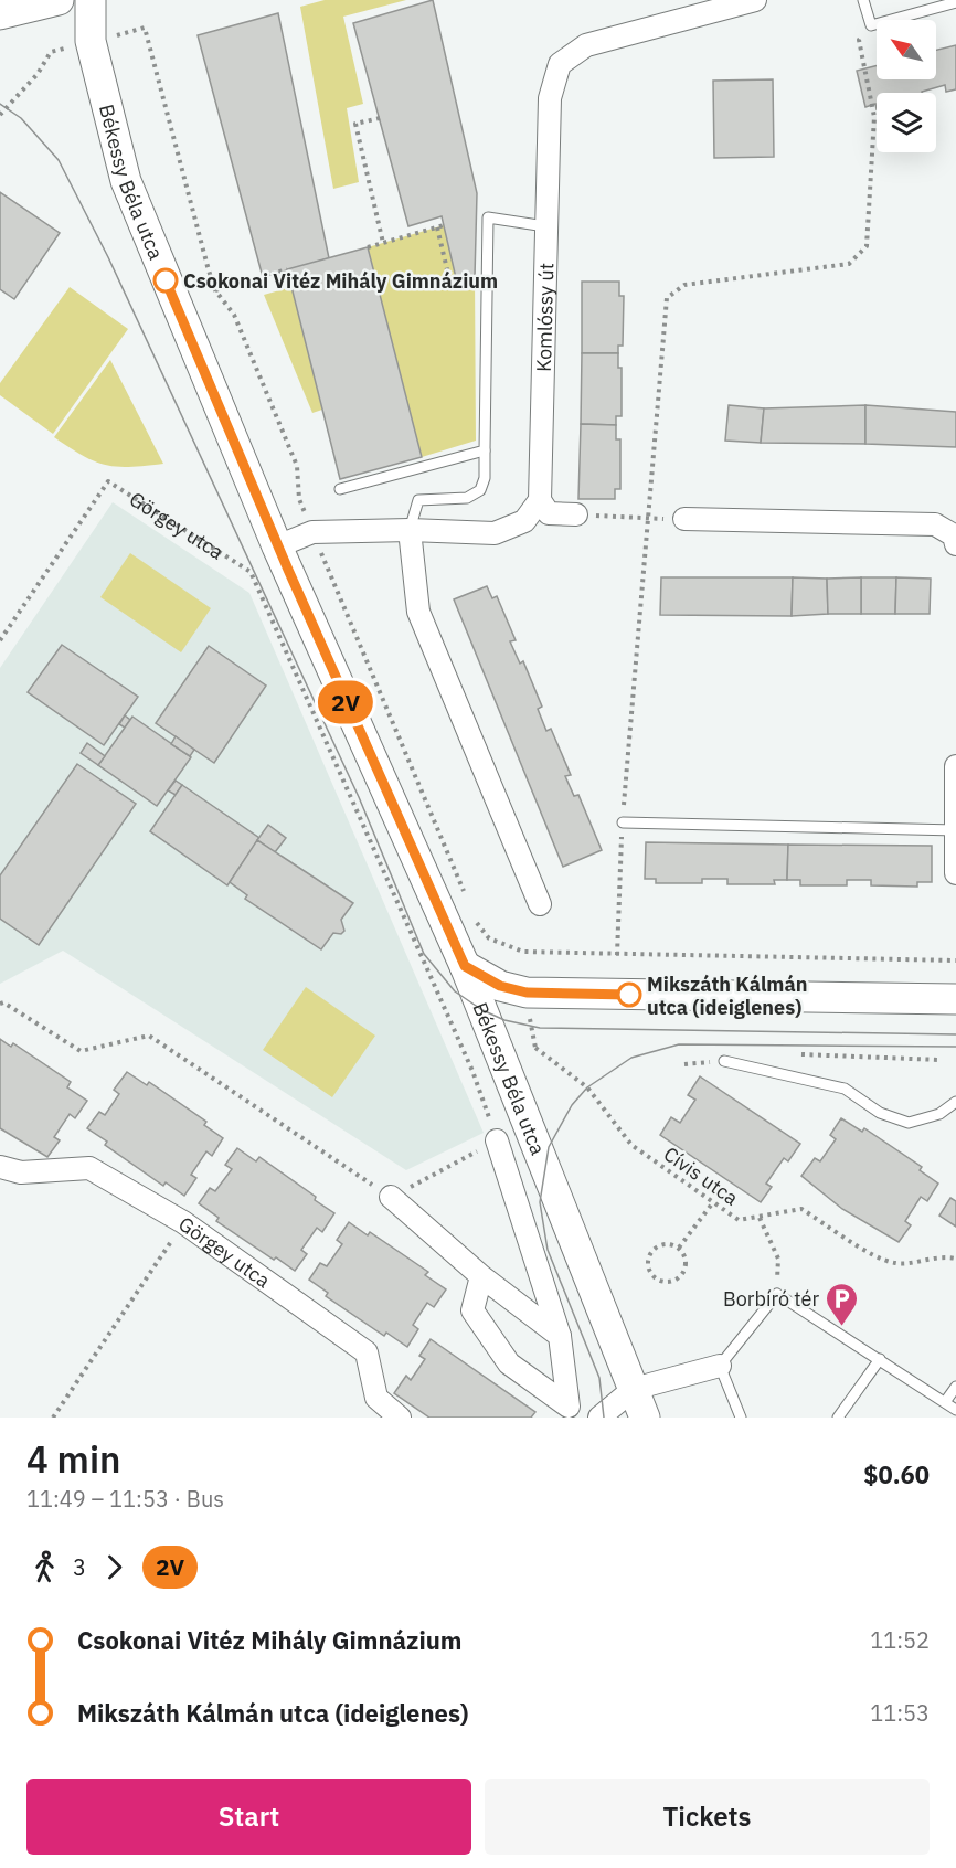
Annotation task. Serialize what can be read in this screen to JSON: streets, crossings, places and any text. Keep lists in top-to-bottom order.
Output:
{
  "streets": {
    "street": ["Békessy Béla utca", "Komlóssy út", "Görgey utca"],
    "path": ["Cívis utca"]
  },
  "places": {
    "other": ["Csokonai Vitéz Mihály Gimnázium", "Mikszáth Kálmán utca (ideiglenes)"],
    "parking": ["Borbíró tér"]
  },
  "lines": ["bus line 2V"],
  "north": "top left",
  "page": {
    "on_map": "2V",
    "heading": ["4 min", "11:49 – 11:53 · Bus", "$0.60"],
    "legs": ["3", "2V"],
    "list": [
      {
        "name": "Csokonai Vitéz Mihály Gimnázium",
        "value": "11:52"
      },
      {
        "name": "Mikszáth Kálmán utca (ideiglenes)",
        "value": "11:53"
      }
    ],
    "buttons": ["Start", "Tickets"]
  }
}
